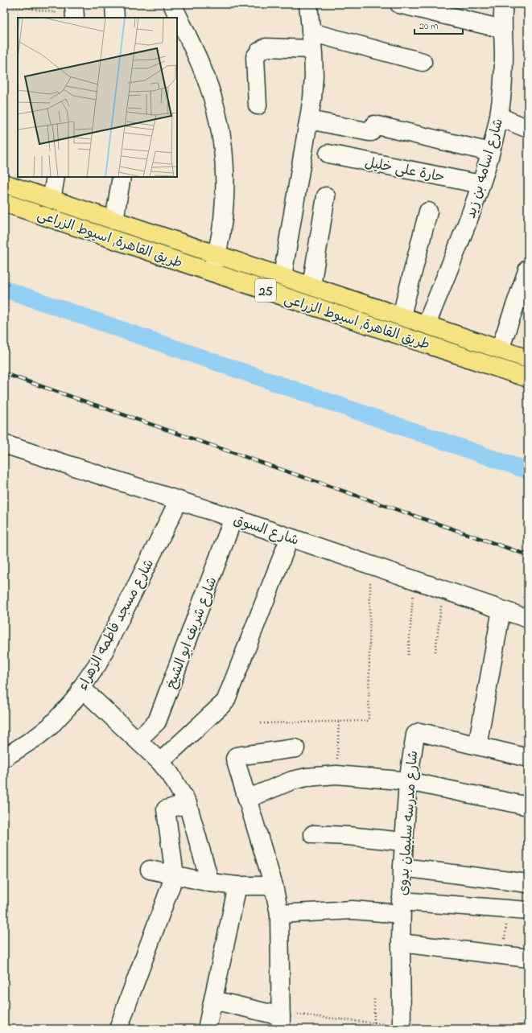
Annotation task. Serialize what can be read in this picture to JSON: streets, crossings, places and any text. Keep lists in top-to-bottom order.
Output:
{
  "streets": {
    "highway": ["طريق القاهرة, اسيوط الزراعى", "25"],
    "street": [
      "شارع اسامه بن زيد",
      "حارة على خليل",
      "شارع السوق",
      "شارع مسجد فاطمه الزهراء",
      "شارع شريف ابو الشيخ",
      "شارع مدرسه سليمان بدوى"
    ]
  },
  "crossings": [
    ["شارع اسامه بن زيد", "حارة على خليل"],
    ["شارع اسامه بن زيد", "طريق القاهرة, اسيوط الزراعى"],
    ["شارع السوق", "شارع مسجد فاطمه الزهراء"],
    ["شارع السوق", "شارع شريف ابو الشيخ"]
  ],
  "scale_bar": "20 m"
}
